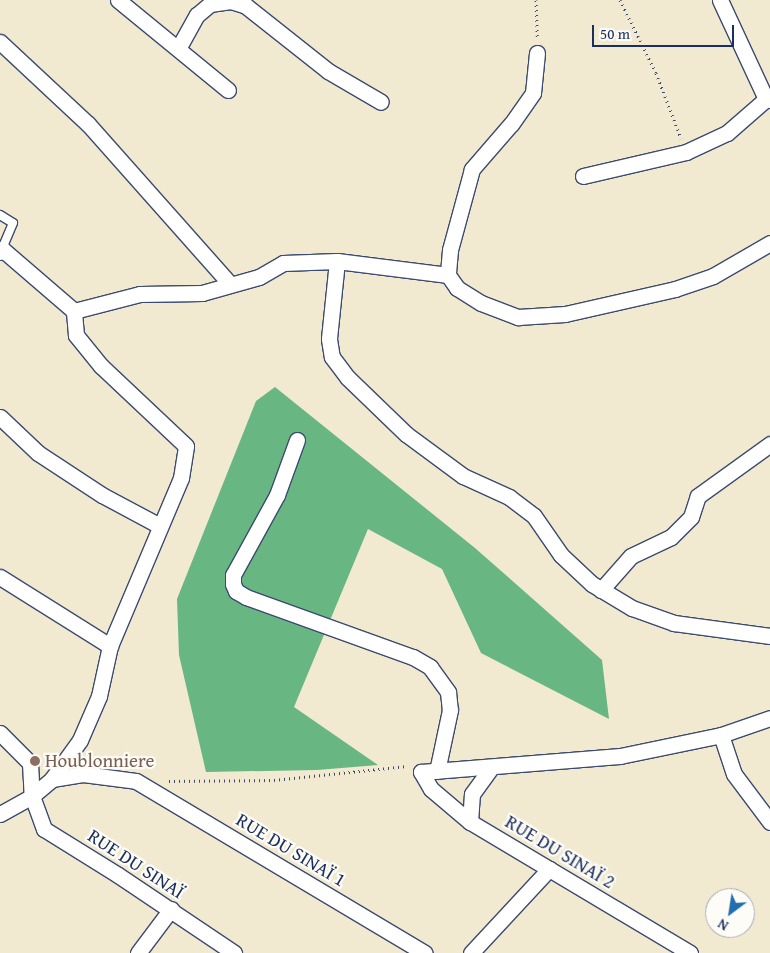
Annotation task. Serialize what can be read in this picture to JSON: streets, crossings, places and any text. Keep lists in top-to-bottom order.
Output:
{
  "streets": {
    "street": ["RUE DU SINAÏ 1", "RUE DU SINAÏ 2", "RUE DU SINAÏ"]
  },
  "places": ["Houblonniere"],
  "scale_bar": "50 m",
  "north": "bottom left"
}
